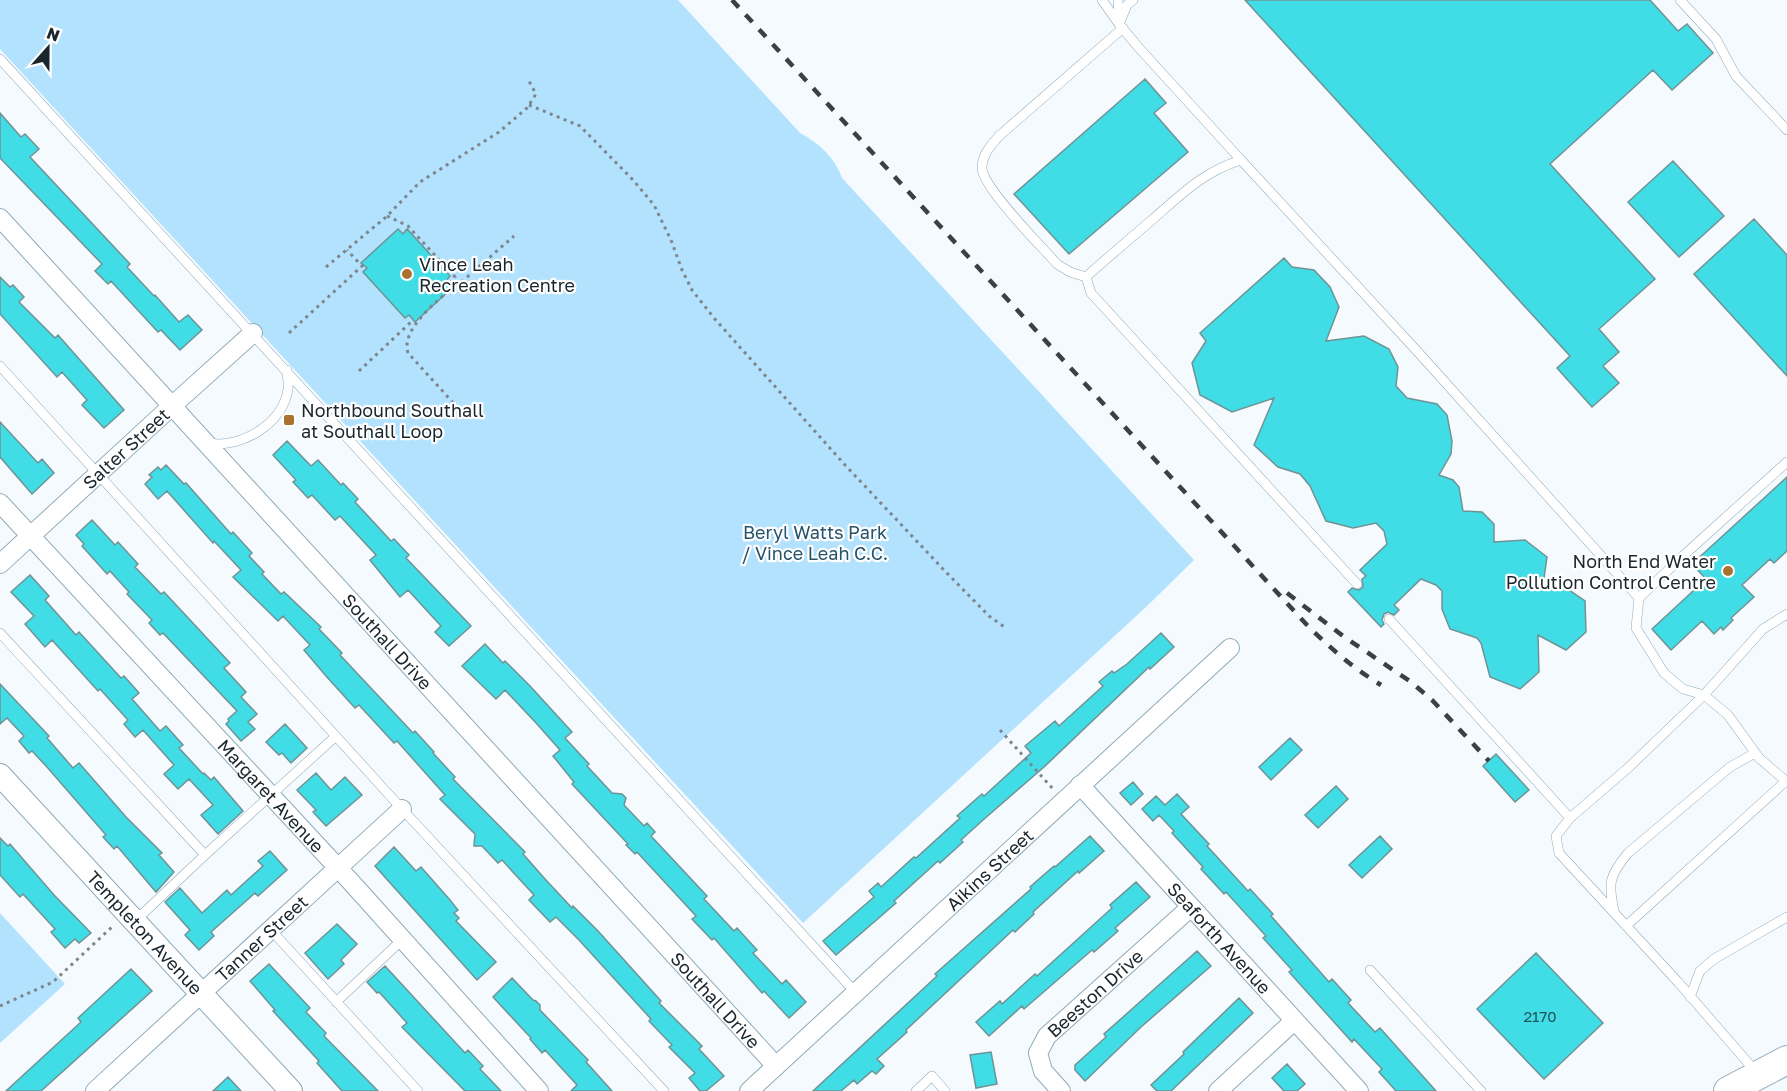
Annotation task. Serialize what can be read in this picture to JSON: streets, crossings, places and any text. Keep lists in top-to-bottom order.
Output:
{
  "streets": {
    "street": [
      "Salter Street",
      "Southall Drive",
      "Margaret Avenue",
      "Aikins Street",
      "Templeton Avenue",
      "Tanner Street",
      "Seaforth Avenue",
      "Beeston Drive"
    ]
  },
  "crossings": [
    ["Salter Street", "Southall Drive"],
    ["Salter Street", "Margaret Avenue"],
    ["Southall Drive", "Aikins Street"],
    ["Margaret Avenue", "Tanner Street"],
    ["Aikins Street", "Seaforth Avenue"],
    ["Templeton Avenue", "Tanner Street"],
    ["Seaforth Avenue", "Beeston Drive"]
  ],
  "parks": ["Beryl Watts Park / Vince Leah C.C."],
  "places": {
    "other": ["Vince Leah Recreation Centre", "North End Water Pollution Control Centre"],
    "transit": ["Northbound Southall at Southall Loop"]
  },
  "house_numbers": ["2170"],
  "north": "top"
}
